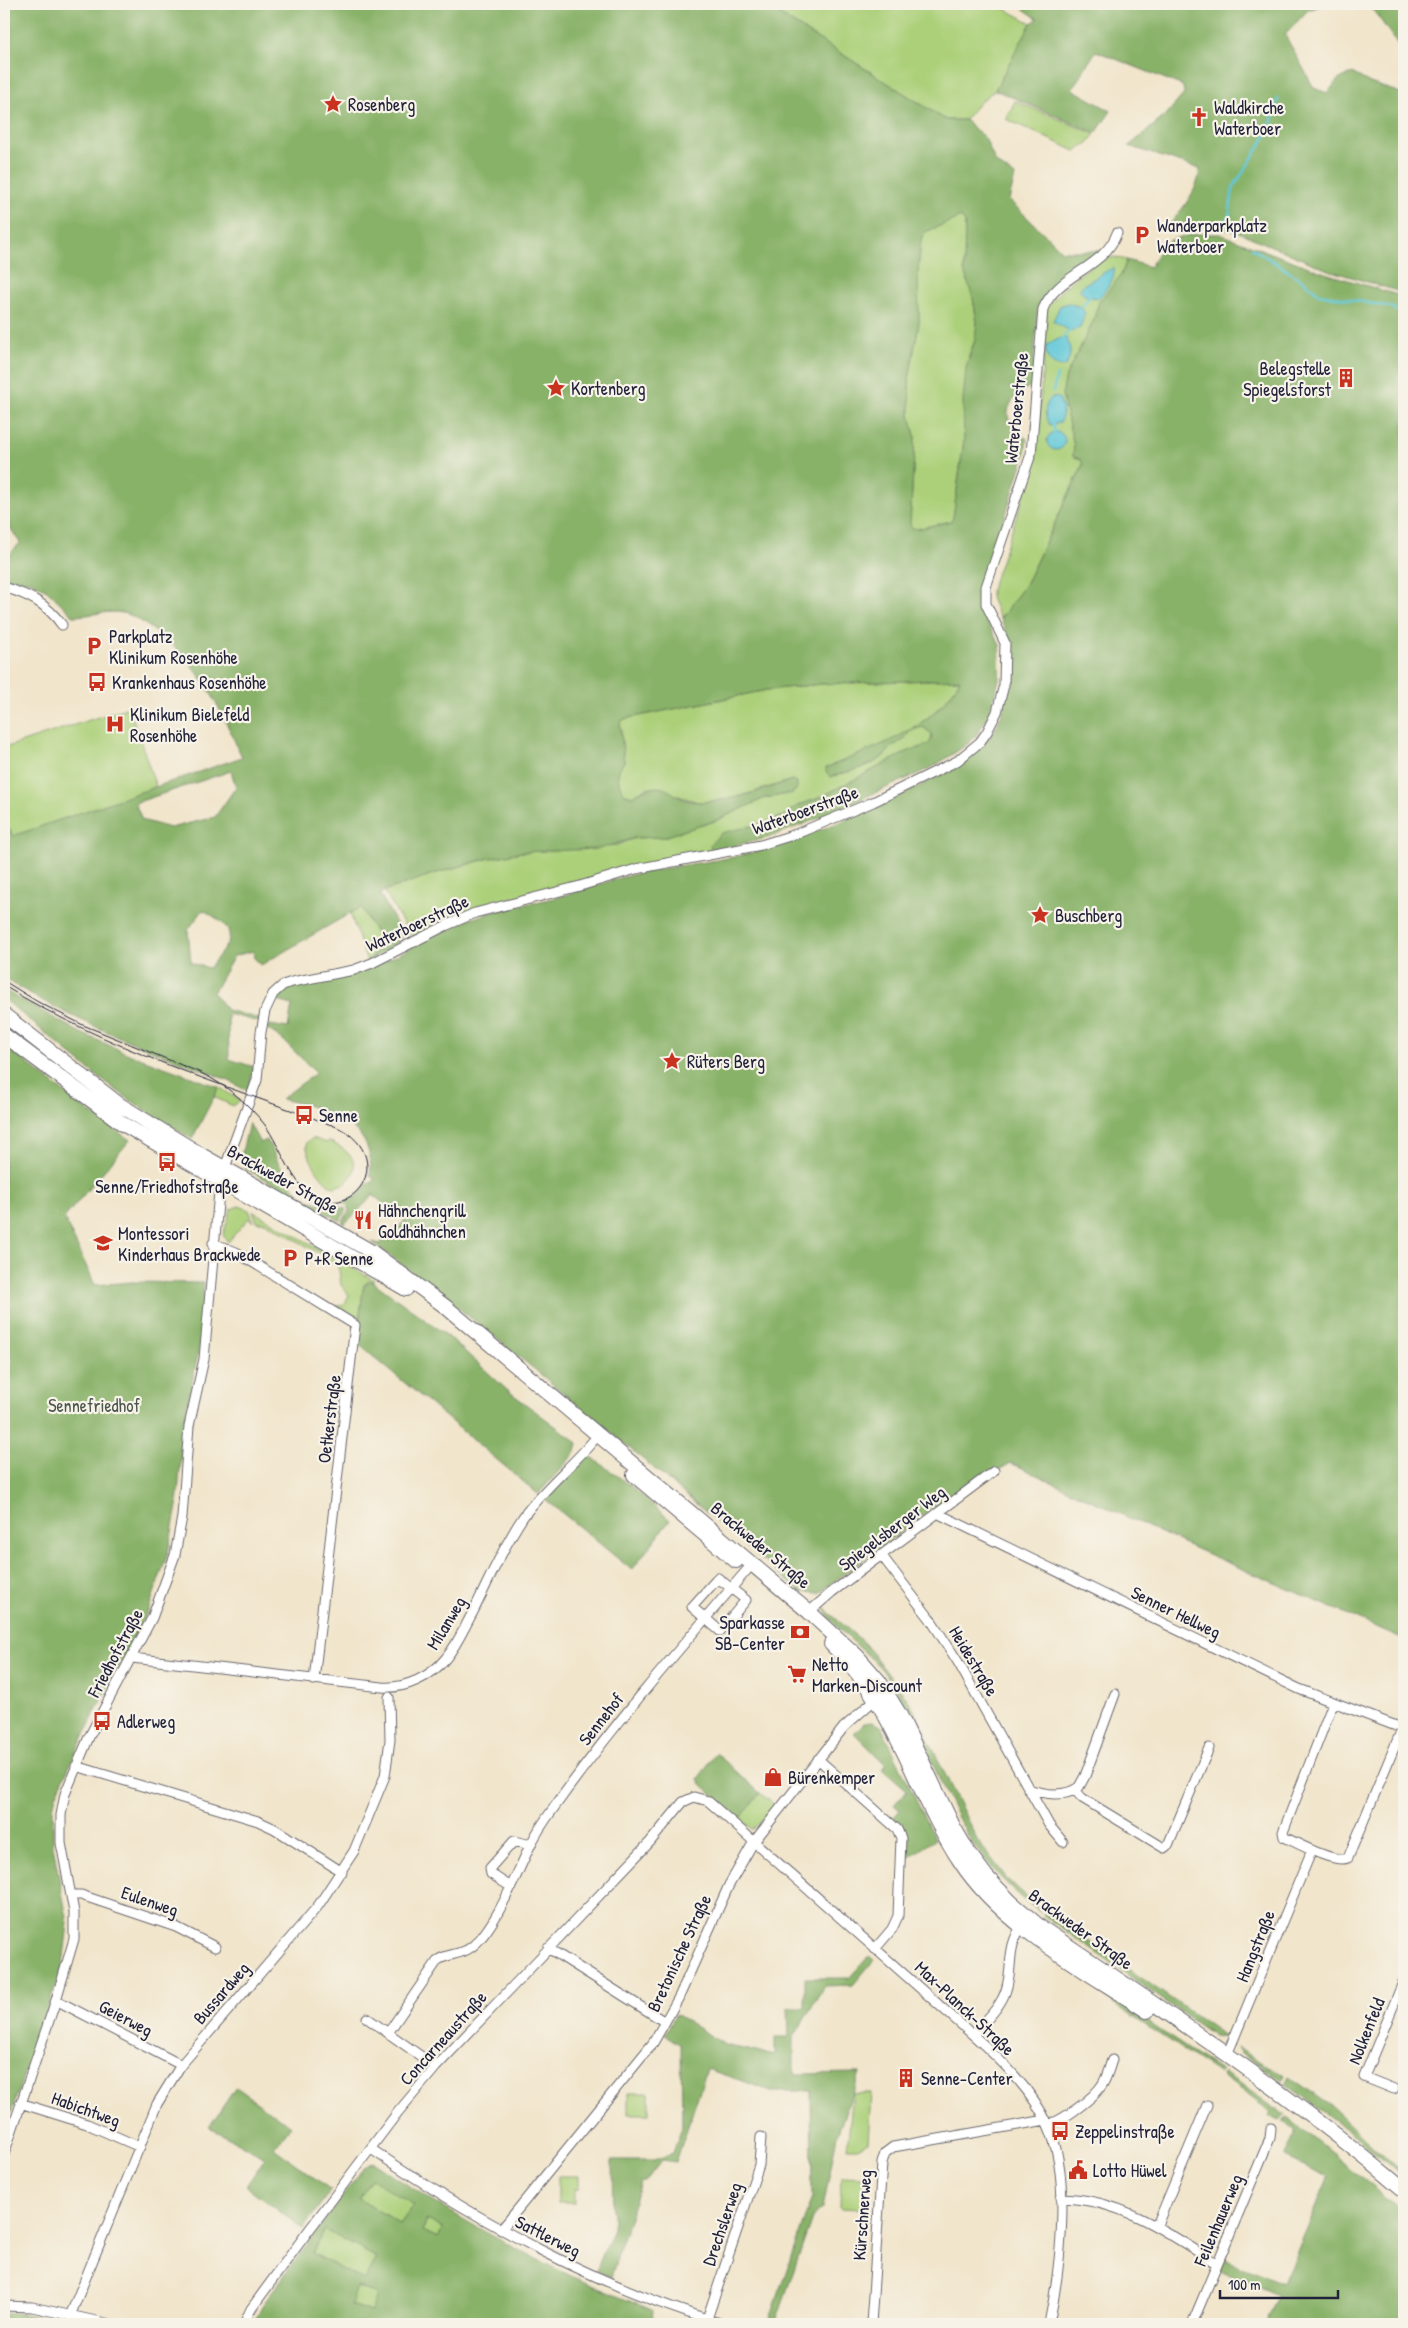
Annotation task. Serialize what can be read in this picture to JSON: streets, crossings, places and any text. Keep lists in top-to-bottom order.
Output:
{
  "streets": {
    "main road": ["Brackweder Straße"],
    "street": [
      "Waterboerstraße",
      "Oetkerstraße",
      "Spiegelsberger Weg",
      "Senner Hellweg",
      "Milanweg",
      "Friedhofstraße",
      "Heidestraße",
      "Sennehof",
      "Eulenweg",
      "Hangstraße",
      "Bretonische Straße",
      "Bussardweg",
      "Max-Planck-Straße",
      "Geierweg",
      "Nolkenfeld",
      "Concarneaustraße",
      "Habichtweg",
      "Kürschnerweg",
      "Feilenhauerweg",
      "Drechslerweg",
      "Sattlerweg"
    ]
  },
  "crossings": [
    ["Waterboerstraße", "Brackweder Straße"],
    ["Waterboerstraße", "Friedhofstraße"],
    ["Brackweder Straße", "Spiegelsberger Weg"],
    ["Brackweder Straße", "Milanweg"],
    ["Brackweder Straße", "Friedhofstraße"],
    ["Brackweder Straße", "Sennehof"],
    ["Brackweder Straße", "Hangstraße"],
    ["Brackweder Straße", "Bretonische Straße"],
    ["Oetkerstraße", "Milanweg"],
    ["Oetkerstraße", "Friedhofstraße"],
    ["Spiegelsberger Weg", "Senner Hellweg"],
    ["Spiegelsberger Weg", "Heidestraße"],
    ["Milanweg", "Friedhofstraße"],
    ["Friedhofstraße", "Eulenweg"],
    ["Friedhofstraße", "Geierweg"],
    ["Friedhofstraße", "Habichtweg"],
    ["Bretonische Straße", "Max-Planck-Straße"],
    ["Bretonische Straße", "Sattlerweg"],
    ["Bussardweg", "Geierweg"],
    ["Bussardweg", "Habichtweg"],
    ["Max-Planck-Straße", "Concarneaustraße"],
    ["Max-Planck-Straße", "Kürschnerweg"],
    ["Concarneaustraße", "Sattlerweg"],
    ["Drechslerweg", "Sattlerweg"]
  ],
  "parks": ["Sennefriedhof"],
  "places": {
    "place": [
      "Rosenberg",
      "Kortenberg",
      "Buschberg",
      "Rüters Berg"
    ],
    "church": ["Waldkirche Waterboer"],
    "parking": ["Wanderparkplatz Waterboer", "Parkplatz Klinikum Rosenhöhe", "P+R Senne"],
    "building": ["Belegstelle Spiegelsforst", "Senne-Center"],
    "bus stop": [
      "Krankenhaus Rosenhöhe",
      "Senne",
      "Senne/Friedhofstraße",
      "Adlerweg",
      "Zeppelinstraße"
    ],
    "hospital": ["Klinikum Bielefeld Rosenhöhe"],
    "restaurant": ["Hähnchengrill Goldhähnchen"],
    "school or university": ["Montessori Kinderhaus Brackwede"],
    "bank": ["Sparkasse SB-Center"],
    "supermarket": ["Netto Marken-Discount"],
    "shop": ["Bürenkemper"],
    "public building": ["Lotto Hüwel"]
  },
  "scale_bar": "100 m"
}
